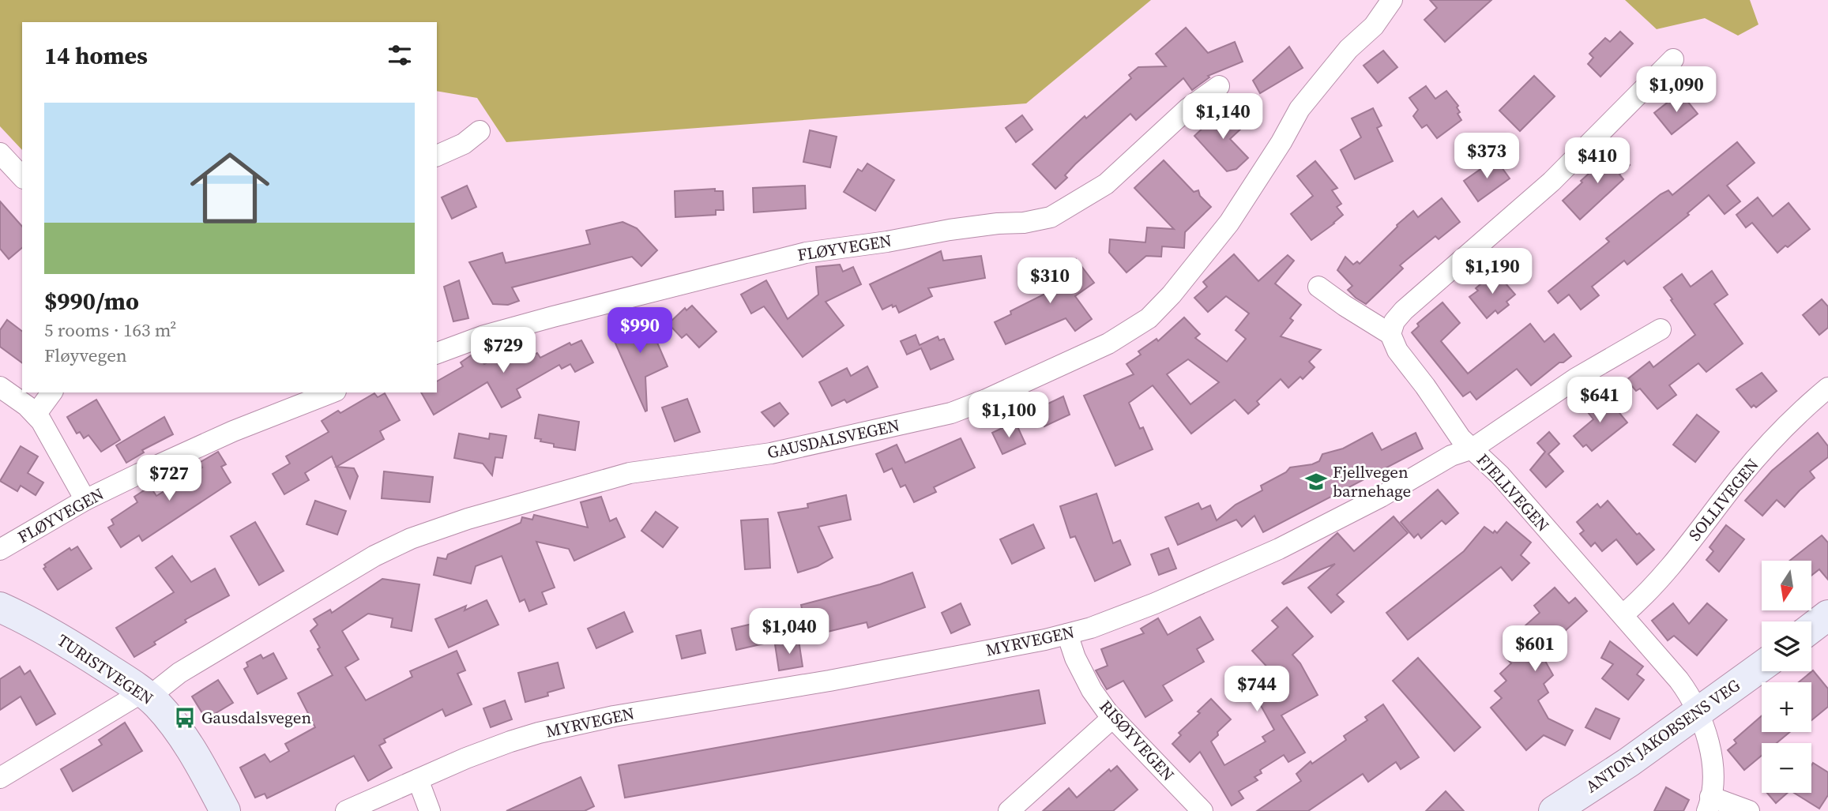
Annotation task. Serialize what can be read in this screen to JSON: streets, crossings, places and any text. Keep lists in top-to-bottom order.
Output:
{
  "streets": {
    "street": [
      "FLØYVEGEN",
      "GAUSDALSVEGEN",
      "FJELLVEGEN",
      "SOLLIVEGEN",
      "MYRVEGEN",
      "TURISTVEGEN",
      "ANTON JAKOBSENS VEG",
      "RISØYVEGEN"
    ]
  },
  "crossings": [
    ["GAUSDALSVEGEN", "TURISTVEGEN"],
    ["FJELLVEGEN", "SOLLIVEGEN"],
    ["FJELLVEGEN", "MYRVEGEN"],
    ["FJELLVEGEN", "ANTON JAKOBSENS VEG"],
    ["MYRVEGEN", "RISØYVEGEN"]
  ],
  "places": {
    "school or university": ["Fjellvegen barnehage"],
    "bus stop": ["Gausdalsvegen"]
  },
  "north": "bottom",
  "page": {
    "heading": "14 homes",
    "price": [
      "$1,090",
      "$1,140",
      "$373",
      "$410",
      "$1,190",
      "$310",
      "$990",
      "$729",
      "$641",
      "$1,100",
      "$727",
      "$1,040",
      "$601",
      "$744"
    ],
    "list": [
      {
        "name": "$990/mo",
        "note": "5 rooms · 163 m² · Fløyvegen"
      }
    ],
    "map_buttons": ["+", "−"]
  }
}
